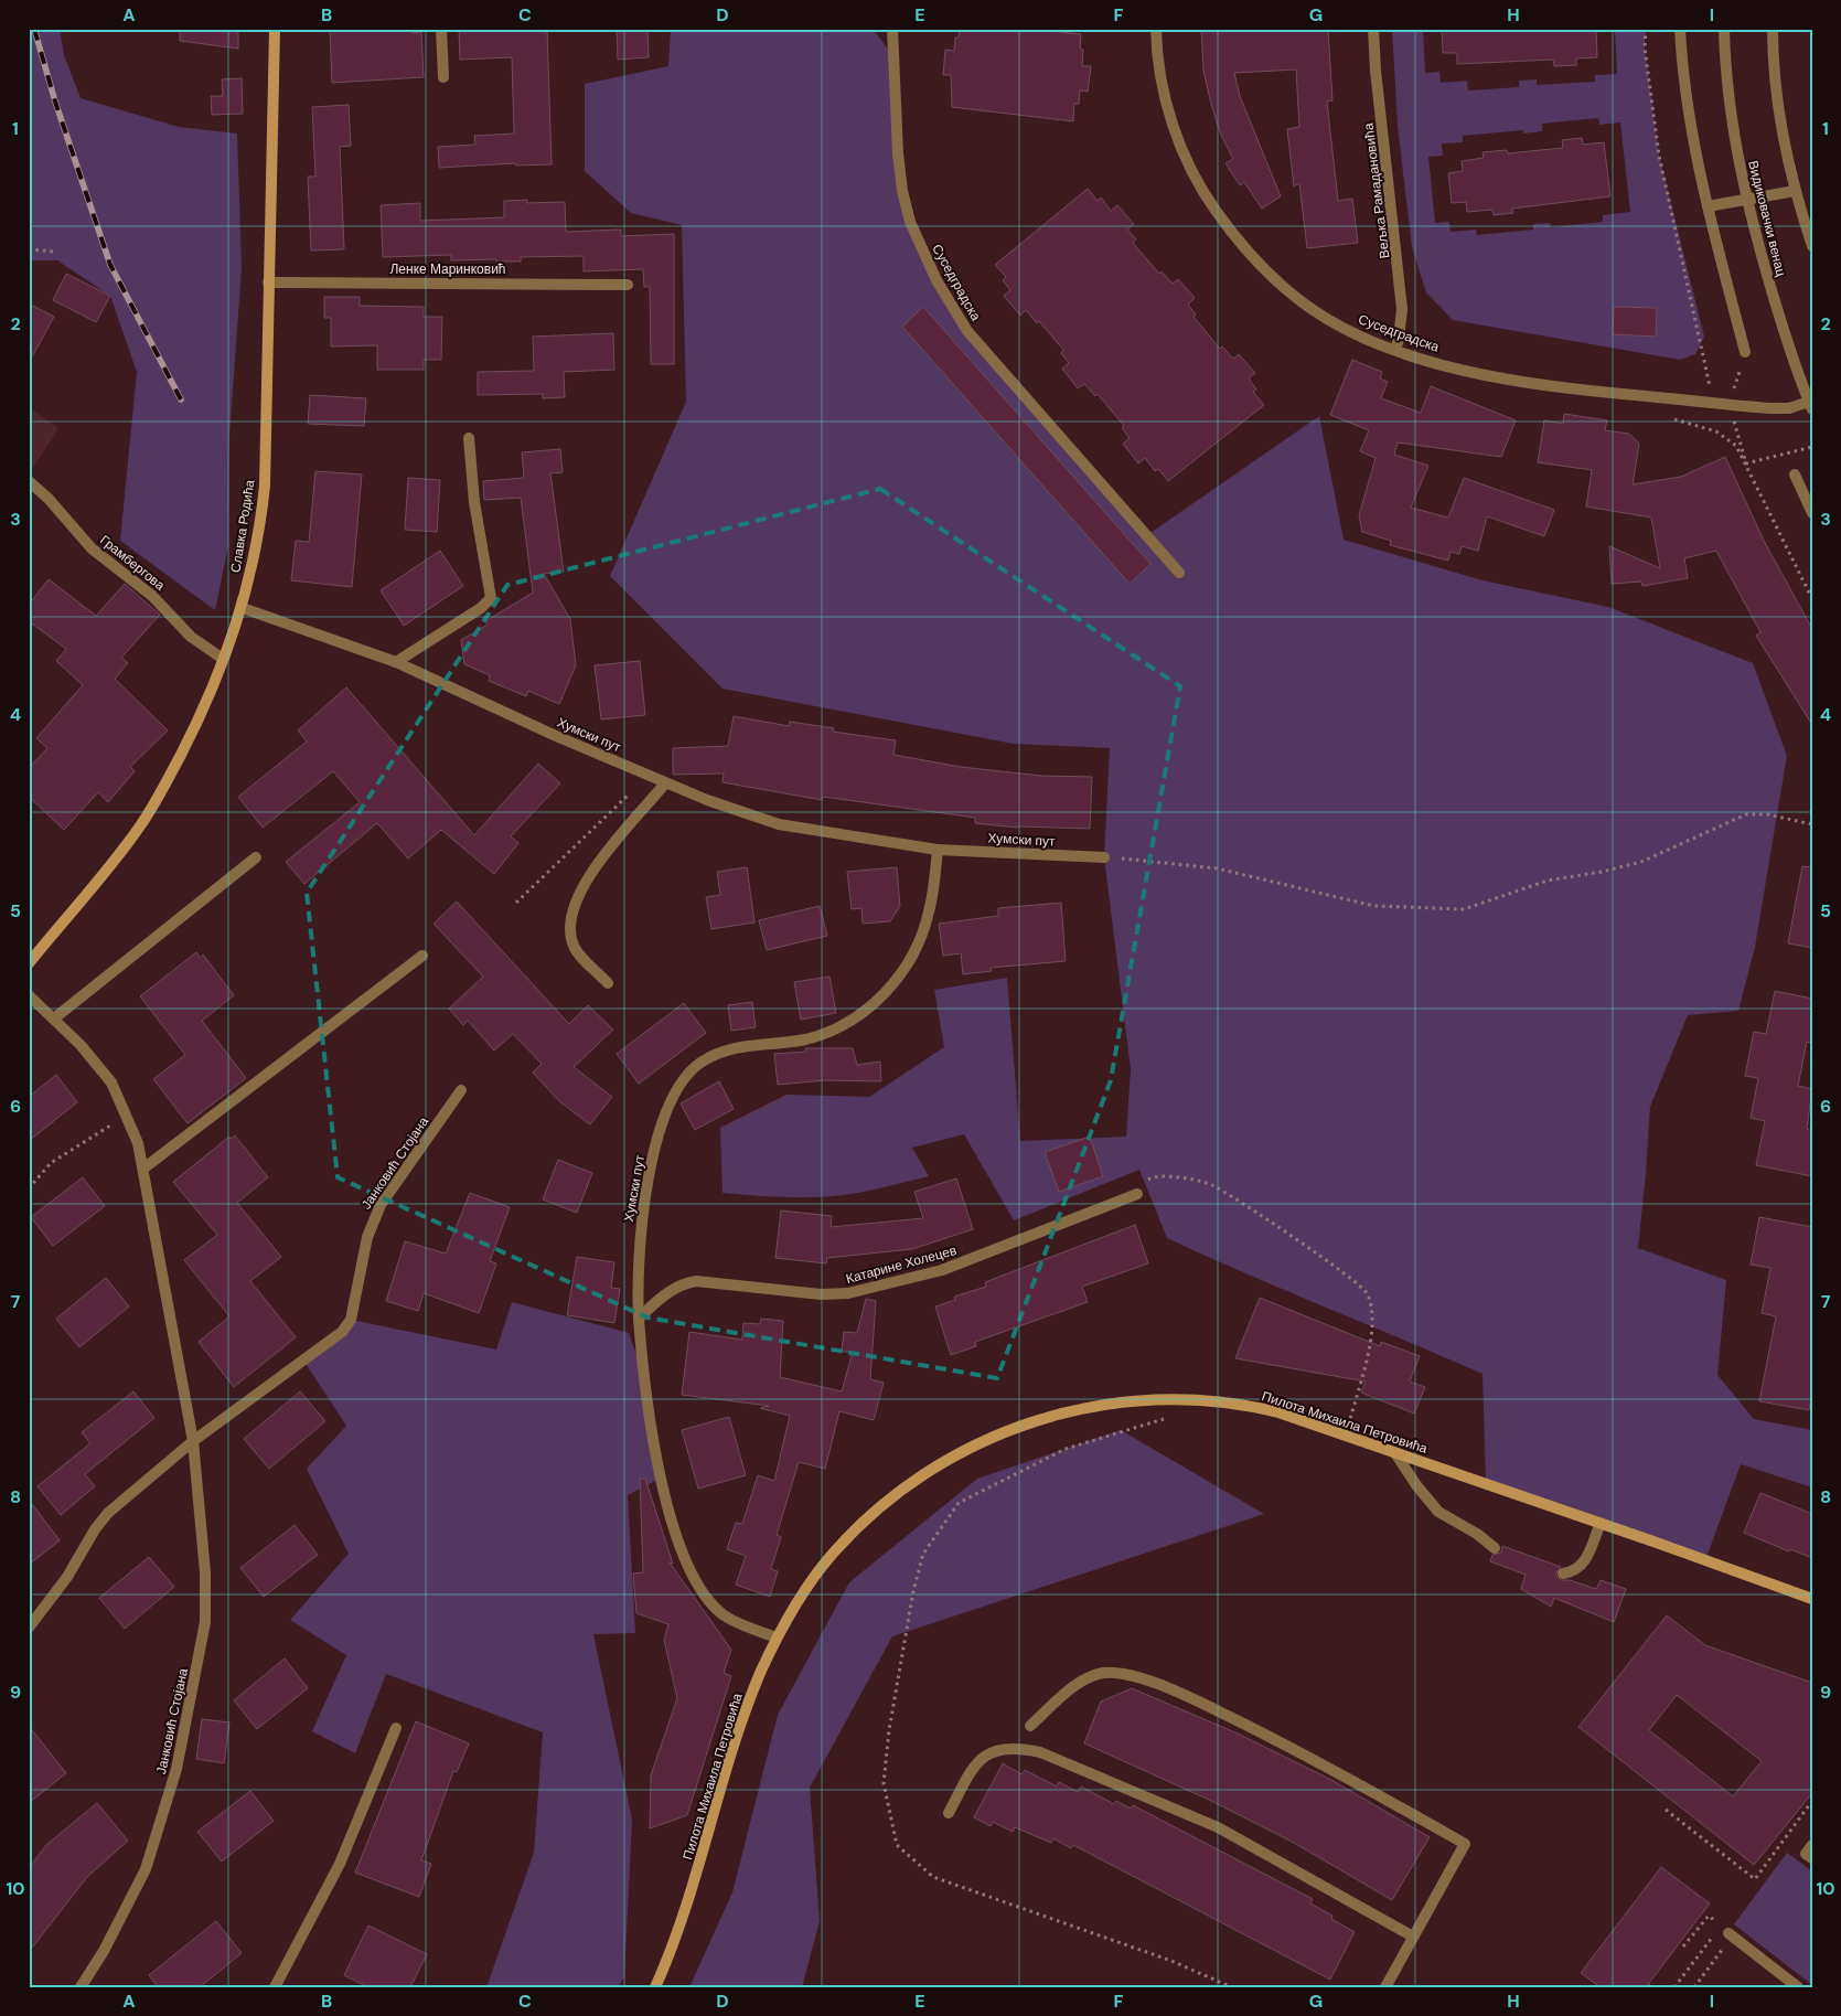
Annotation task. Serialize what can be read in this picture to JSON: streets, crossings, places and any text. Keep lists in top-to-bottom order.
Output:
{
  "streets": {
    "main road": ["Славка Родића", "Пилота Михаила Петровића"],
    "street": [
      "Вељка Рамадановића",
      "Видиковачки венац",
      "Ленке Маринковић",
      "Суседградска",
      "Грамбергова",
      "Хумски пут",
      "Јанковић Стојана",
      "Катарине Холецев"
    ]
  },
  "crossings": [
    ["Вељка Рамадановића", "Суседградска"],
    ["Видиковачки венац", "Суседградска"],
    ["Ленке Маринковић", "Славка Родића"],
    ["Славка Родића", "Грамбергова"],
    ["Славка Родића", "Хумски пут"],
    ["Хумски пут", "Катарине Холецев"],
    ["Хумски пут", "Пилота Михаила Петровића"]
  ],
  "grid": {
    "columns": [
      "A",
      "B",
      "C",
      "D",
      "E",
      "F",
      "G",
      "H",
      "I"
    ],
    "rows": [
      "1",
      "2",
      "3",
      "4",
      "5",
      "6",
      "7",
      "8",
      "9",
      "10"
    ]
  }
}
